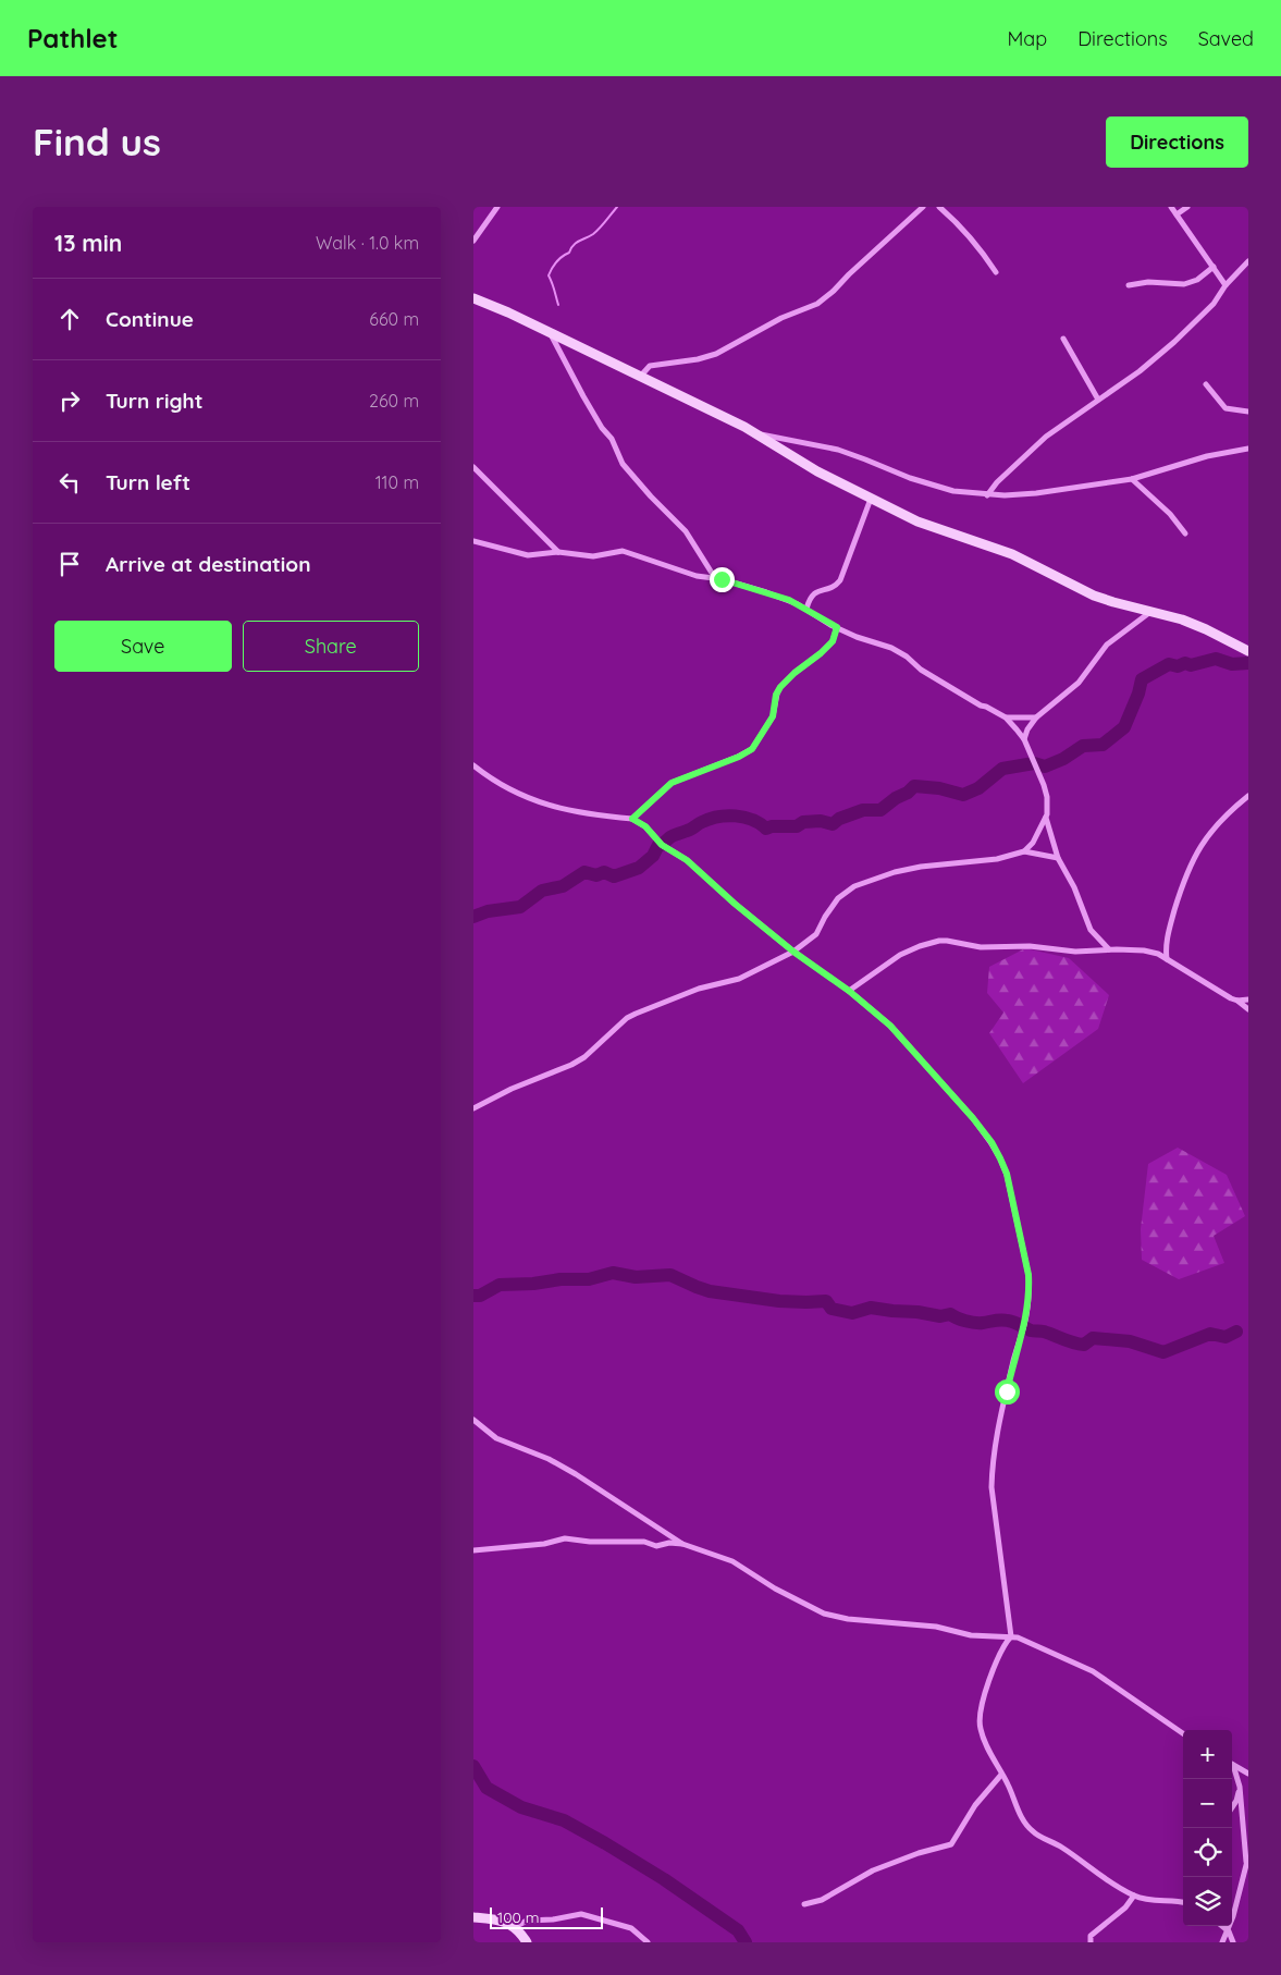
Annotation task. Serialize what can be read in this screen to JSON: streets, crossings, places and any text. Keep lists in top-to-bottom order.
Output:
{
  "scale_bar": "100 m",
  "page": {
    "header": "Pathlet",
    "nav": ["Map", "Directions", "Saved"],
    "buttons": [
      "Directions",
      ["Save", "Share"]
    ],
    "title": "Find us",
    "heading": ["13 min", "Walk · 1.0 km"],
    "list": [
      ["Continue", "660 m"],
      ["Turn right", "260 m"],
      ["Turn left", "110 m"],
      "Arrive at destination"
    ],
    "map_buttons": ["+", "−"],
    "scale": "100 m"
  }
}
